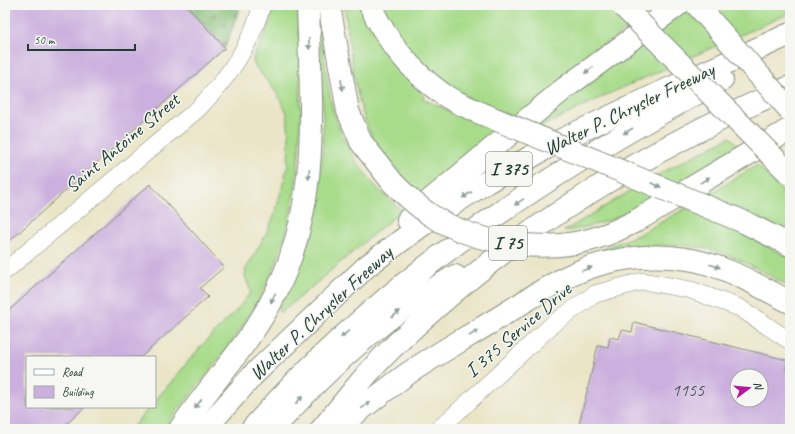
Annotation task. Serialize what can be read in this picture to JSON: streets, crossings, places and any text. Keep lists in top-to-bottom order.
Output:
{
  "streets": {
    "highway": ["Walter P. Chrysler Freeway", "I 375", "I 75"],
    "street": ["Saint Antoine Street", "I 375 Service Drive"]
  },
  "house_numbers": ["1155"],
  "legend": ["Road", "Building"],
  "scale_bar": "50 m",
  "north": "right"
}
